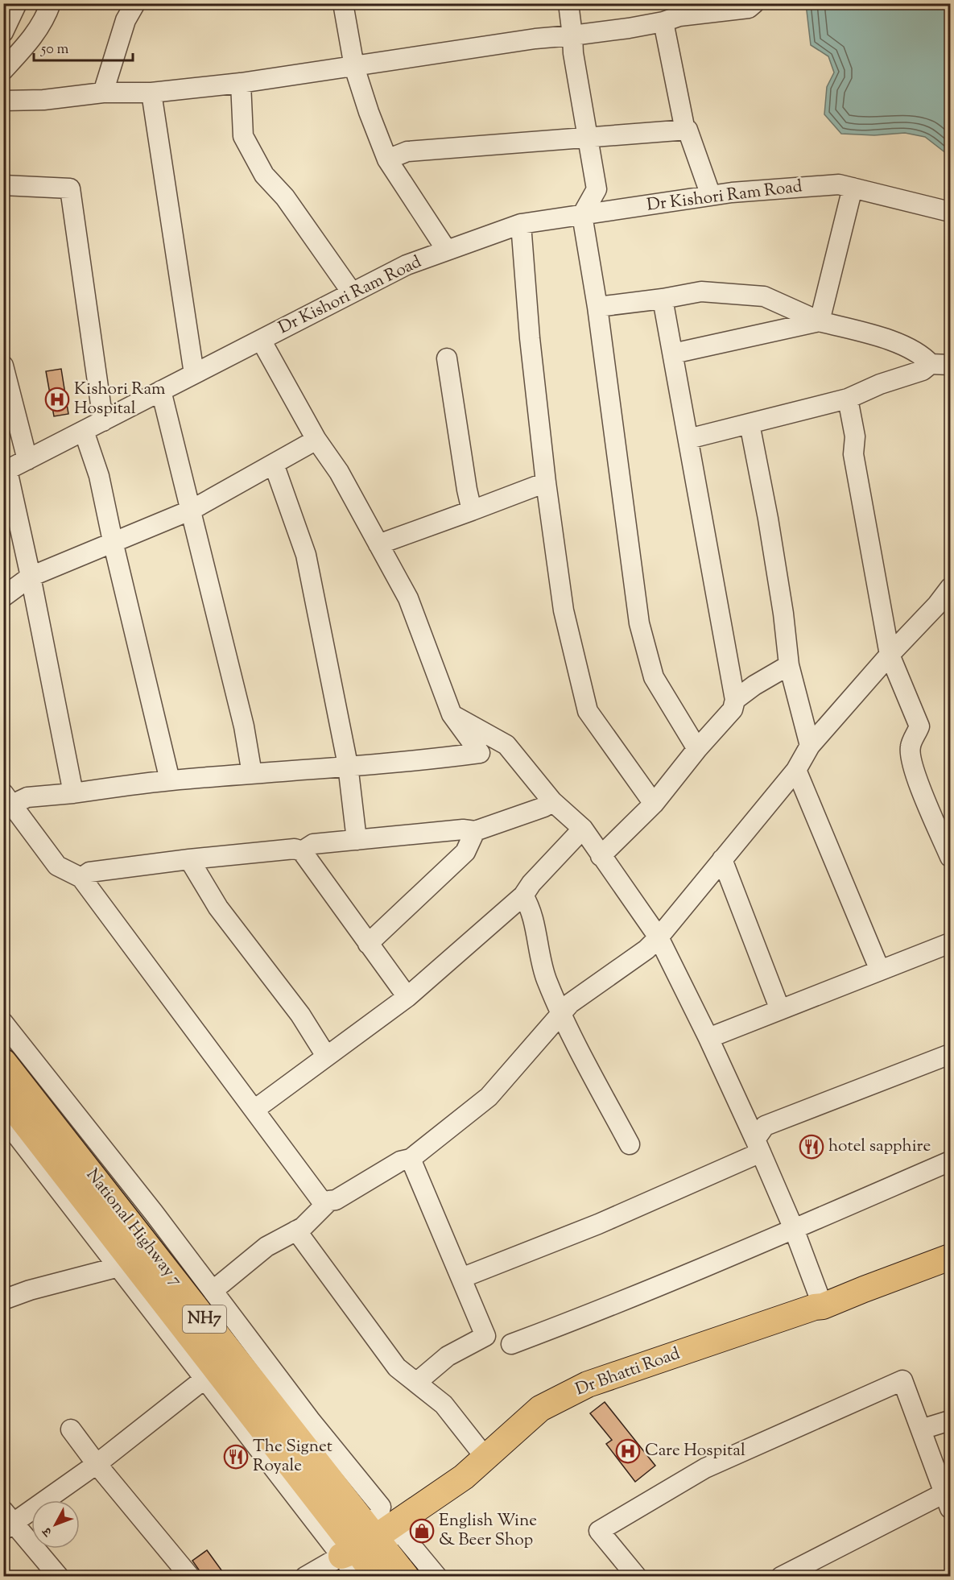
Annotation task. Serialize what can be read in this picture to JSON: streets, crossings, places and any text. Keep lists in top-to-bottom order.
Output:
{
  "streets": {
    "highway": ["National Highway 7", "NH7"],
    "main road": ["Dr Bhatti Road"],
    "street": ["Dr Kishori Ram Road"]
  },
  "crossings": [
    ["National Highway 7", "NH7"],
    ["National Highway 7", "Dr Bhatti Road"],
    ["NH7", "Dr Bhatti Road"]
  ],
  "places": {
    "hospital": ["Kishori Ram Hospital", "Care Hospital"],
    "restaurant": ["hotel sapphire", "The Signet Royale"],
    "shop": ["English Wine & Beer Shop"]
  },
  "scale_bar": "50 m",
  "north": "bottom left"
}
